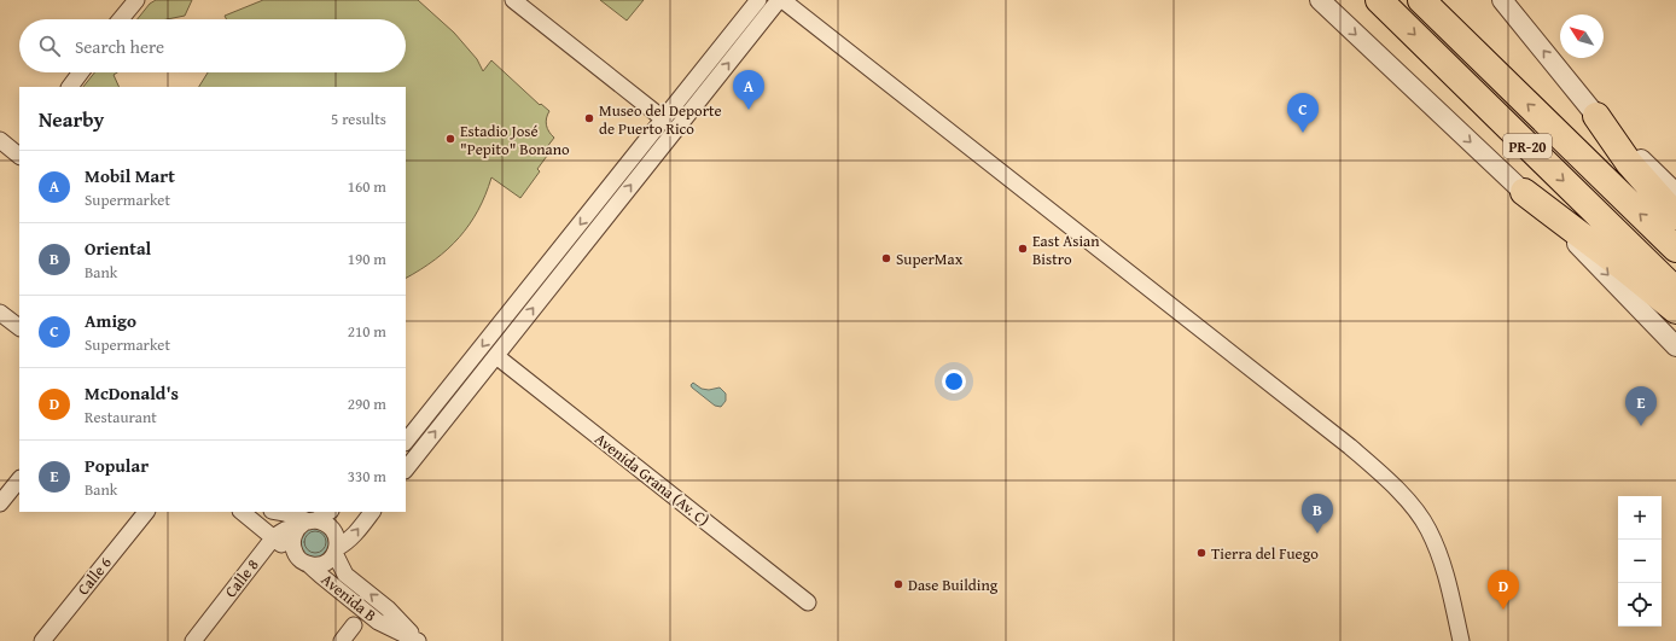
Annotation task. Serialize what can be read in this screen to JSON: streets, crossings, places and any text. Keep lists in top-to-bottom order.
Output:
{
  "streets": {
    "highway": ["PR-20"],
    "street": [
      "Avenida Grana (Av. C)",
      "Calle 6",
      "Calle 8",
      "Avenida B"
    ]
  },
  "crossings": [
    ["Calle 8", "Avenida B"]
  ],
  "places": [
    "Museo del Deporte de Puerto Rico",
    "Estadio José \"Pepito\" Bonano",
    "East Asian Bistro",
    "SuperMax",
    "Tierra del Fuego",
    "Dase Building"
  ],
  "north": "top left",
  "page": {
    "search": "Search here",
    "pins": [
      "A",
      "C",
      "E",
      "B",
      "D"
    ],
    "heading": ["Nearby", "5 results"],
    "list": [
      {
        "mark": "A",
        "name": "Mobil Mart",
        "note": "Supermarket",
        "value": "160 m"
      },
      {
        "mark": "B",
        "name": "Oriental",
        "note": "Bank",
        "value": "190 m"
      },
      {
        "mark": "C",
        "name": "Amigo",
        "note": "Supermarket",
        "value": "210 m"
      },
      {
        "mark": "D",
        "name": "McDonald's",
        "note": "Restaurant",
        "value": "290 m"
      },
      {
        "mark": "E",
        "name": "Popular",
        "note": "Bank",
        "value": "330 m"
      }
    ],
    "map_buttons": ["+", "−"]
  }
}
